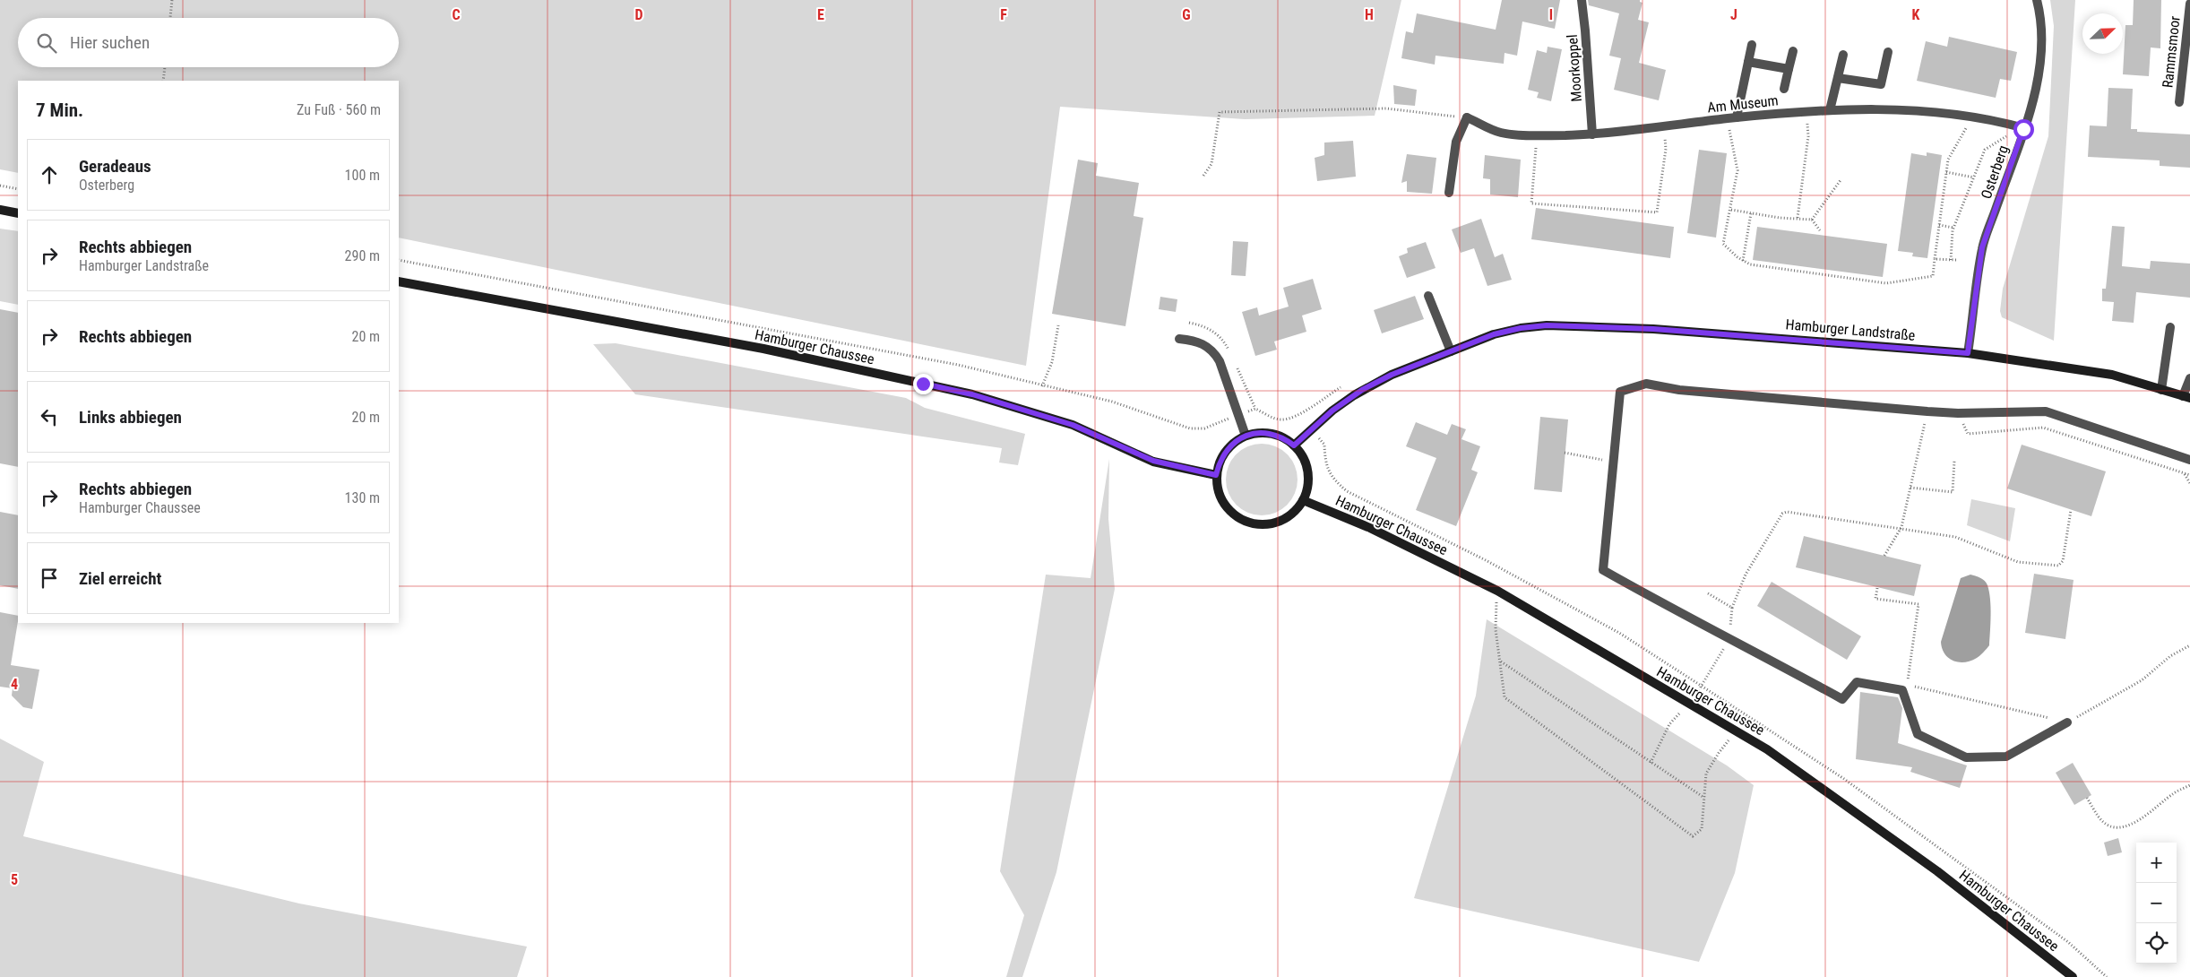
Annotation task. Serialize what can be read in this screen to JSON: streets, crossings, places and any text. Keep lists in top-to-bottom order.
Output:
{
  "streets": {
    "main road": ["Hamburger Landstraße", "Hamburger Chaussee"],
    "street": [
      "Rammsmoor",
      "Moorkoppel",
      "Am Museum",
      "Osterberg"
    ]
  },
  "crossings": [
    ["Moorkoppel", "Am Museum"],
    ["Am Museum", "Osterberg"],
    ["Osterberg", "Hamburger Landstraße"],
    ["Hamburger Landstraße", "Hamburger Chaussee"]
  ],
  "north": "top right",
  "page": {
    "search": "Hier suchen",
    "heading": ["7 Min.", "Zu Fuß · 560 m"],
    "list": [
      ["Geradeaus", "Osterberg", "100 m"],
      ["Rechts abbiegen", "Hamburger Landstraße", "290 m"],
      ["Rechts abbiegen", "20 m"],
      ["Links abbiegen", "20 m"],
      ["Rechts abbiegen", "Hamburger Chaussee", "130 m"],
      "Ziel erreicht"
    ],
    "map_buttons": ["+", "−"]
  },
  "grid": {
    "columns": [
      "C",
      "D",
      "E",
      "F",
      "G",
      "H",
      "I",
      "J",
      "K"
    ],
    "rows": ["4", "5"]
  }
}
